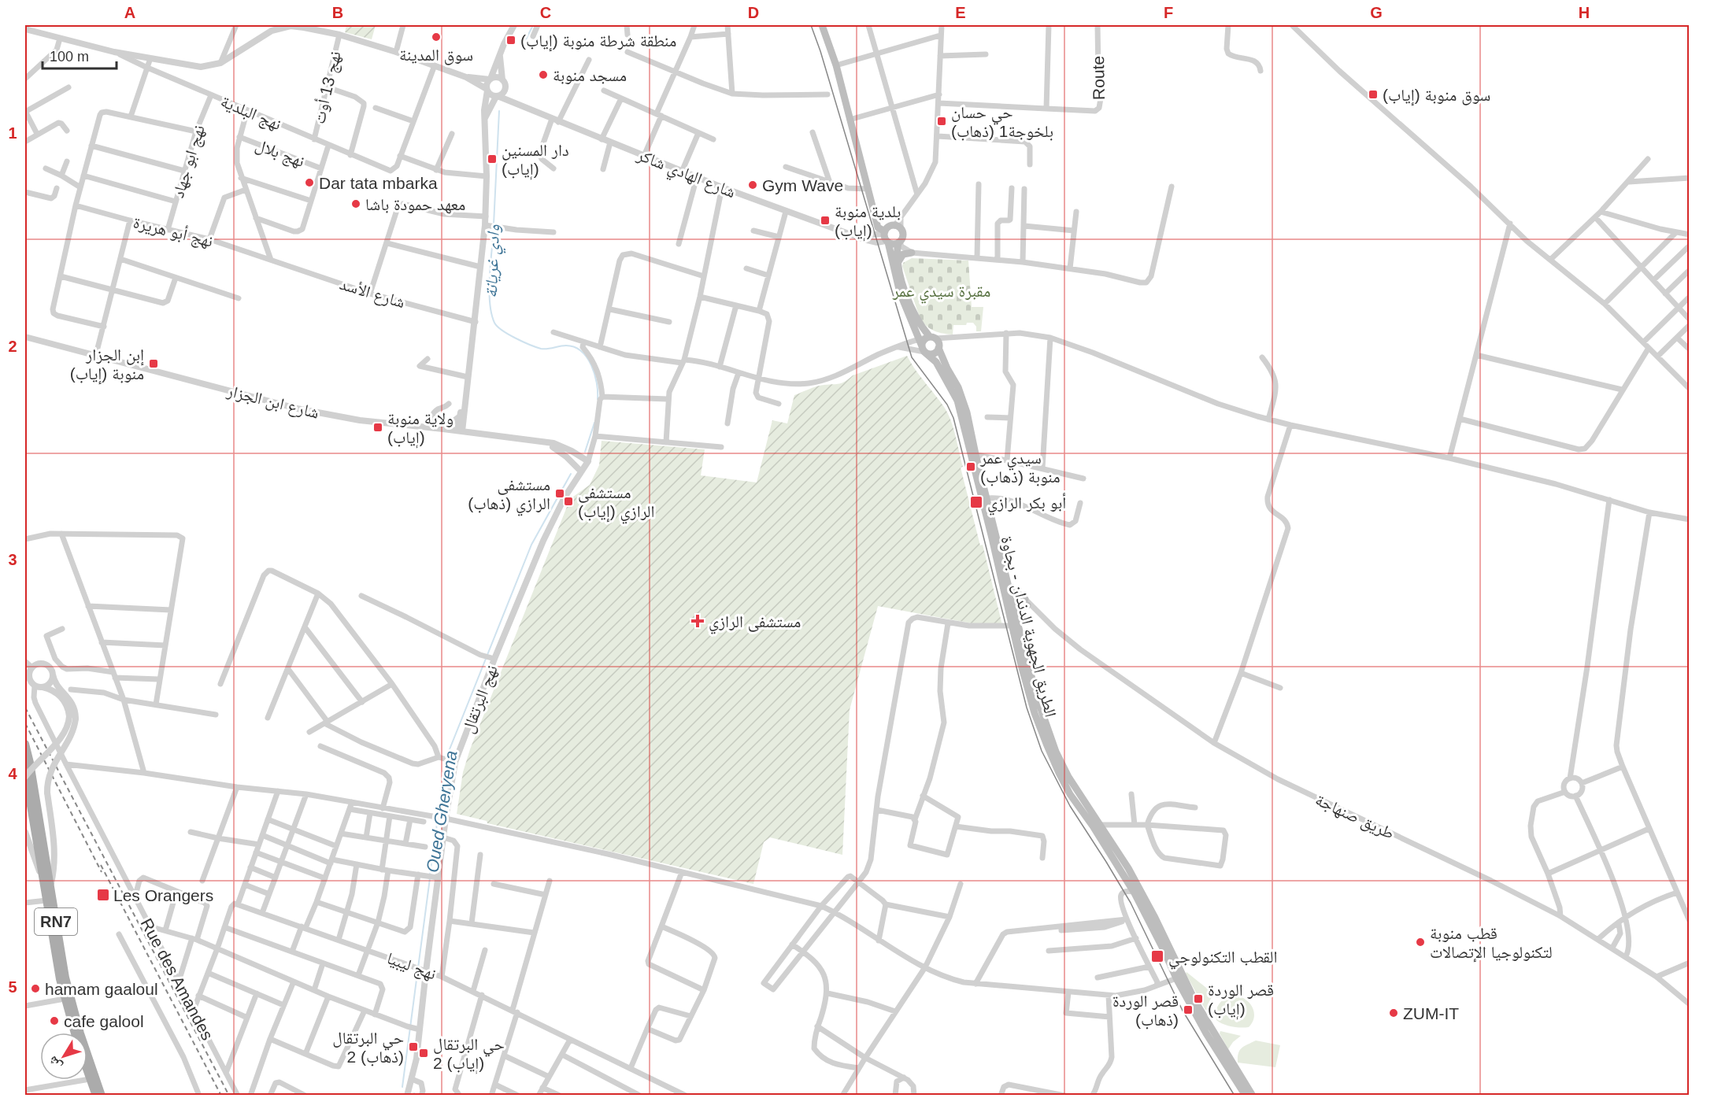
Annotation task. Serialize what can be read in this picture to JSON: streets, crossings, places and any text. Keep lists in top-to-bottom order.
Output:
{
  "streets": {
    "main road": ["الطريق الجهوية الدندان - بجاوة", "RN7"],
    "street": [
      "Route",
      "نهج 13 أوت",
      "نهج البلدية",
      "نهج بلال",
      "نهج ابو جهاد",
      "شارع الهادي شاكر",
      "نهج أبو هريرة",
      "شارع الأسد",
      "شارع ابن الجزار",
      "نهج البرتقال",
      "طريق صنهاجة",
      "نهج ليبيا",
      "Rue des Amandes"
    ]
  },
  "crossings": [
    ["نهج 13 أوت", "نهج البلدية"],
    ["نهج البلدية", "نهج ابو جهاد"],
    ["نهج ابو جهاد", "نهج أبو هريرة"],
    ["شارع الهادي شاكر", "الطريق الجهوية الدندان - بجاوة"],
    ["نهج أبو هريرة", "شارع الأسد"],
    ["شارع ابن الجزار", "نهج البرتقال"],
    ["نهج البرتقال", "نهج ليبيا"]
  ],
  "water": ["وادي غريانة", "Oued Gheryena"],
  "parks": ["مقبرة سيدي عمر"],
  "places": {
    "other": [
      "سوق المدينة",
      "مسجد منوبة",
      "Dar tata mbarka",
      "Gym Wave",
      "معهد حمودة باشا",
      "قطب منوبة لتكنولوجيا الإتصالات",
      "hamam gaaloul",
      "ZUM-IT",
      "cafe galool"
    ],
    "transit": [
      "منطقة شرطة منوبة (إياب)",
      "سوق منوبة (إياب)",
      "حي حسان بلخوجة1 (ذهاب)",
      "دار المسنين (إياب)",
      "بلدية منوبة (إياب)",
      "إبن الجزار منوبة (إياب)",
      "ولاية منوبة (إياب)",
      "سيدي عمر منوبة (ذهاب)",
      "مستشفى الرازي (ذهاب)",
      "مستشفى الرازي (إياب)",
      "أبو بكر الرازي",
      "Les Orangers",
      "القطب التكنولوجي",
      "قصر الوردة (إياب)",
      "قصر الوردة (ذهاب)",
      "حي البرتقال 2 (ذهاب)",
      "حي البرتقال 2 (إياب)"
    ],
    "health": ["مستشفى الرازي"]
  },
  "scale_bar": "100 m",
  "north": "bottom left",
  "grid": {
    "columns": [
      "A",
      "B",
      "C",
      "D",
      "E",
      "F",
      "G",
      "H"
    ],
    "rows": [
      "1",
      "2",
      "3",
      "4",
      "5"
    ]
  }
}
